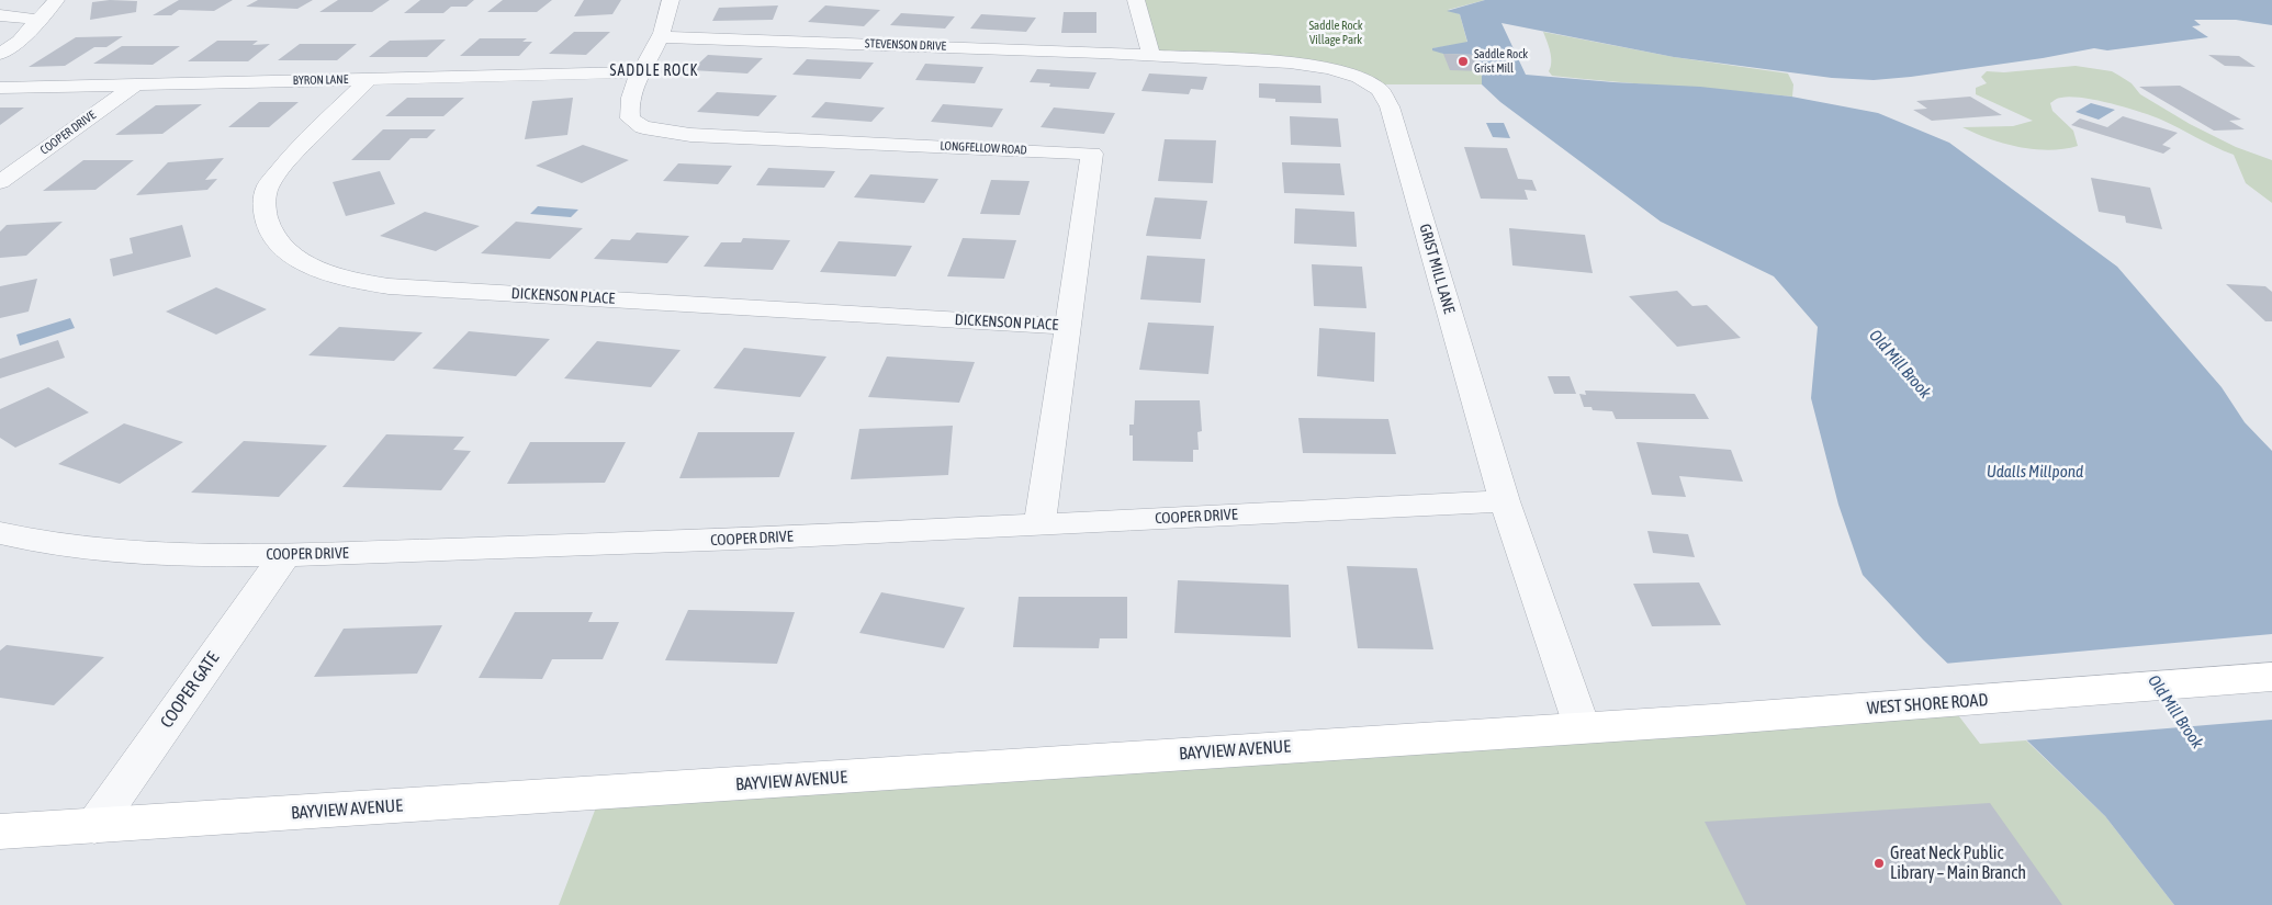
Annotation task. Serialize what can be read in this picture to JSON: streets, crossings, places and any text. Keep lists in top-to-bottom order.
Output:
{
  "streets": {
    "main road": ["WEST SHORE ROAD", "BAYVIEW AVENUE"],
    "street": [
      "STEVENSON DRIVE",
      "BYRON LANE",
      "COOPER DRIVE",
      "LONGFELLOW ROAD",
      "GRIST MILL LANE",
      "DICKENSON PLACE",
      "COOPER GATE"
    ]
  },
  "crossings": [
    ["STEVENSON DRIVE", "LONGFELLOW ROAD"],
    ["STEVENSON DRIVE", "GRIST MILL LANE"],
    ["BYRON LANE", "COOPER DRIVE"],
    ["BYRON LANE", "LONGFELLOW ROAD"],
    ["BYRON LANE", "DICKENSON PLACE"],
    ["COOPER DRIVE", "LONGFELLOW ROAD"],
    ["COOPER DRIVE", "GRIST MILL LANE"],
    ["COOPER DRIVE", "COOPER GATE"],
    ["LONGFELLOW ROAD", "DICKENSON PLACE"],
    ["GRIST MILL LANE", "WEST SHORE ROAD"],
    ["GRIST MILL LANE", "BAYVIEW AVENUE"],
    ["COOPER GATE", "BAYVIEW AVENUE"],
    ["WEST SHORE ROAD", "BAYVIEW AVENUE"]
  ],
  "districts": ["SADDLE ROCK"],
  "water": ["Old Mill Brook", "Udalls Millpond"],
  "parks": ["Saddle Rock Village Park"],
  "places": ["Saddle Rock Grist Mill", "Great Neck Public Library – Main Branch"]
}
